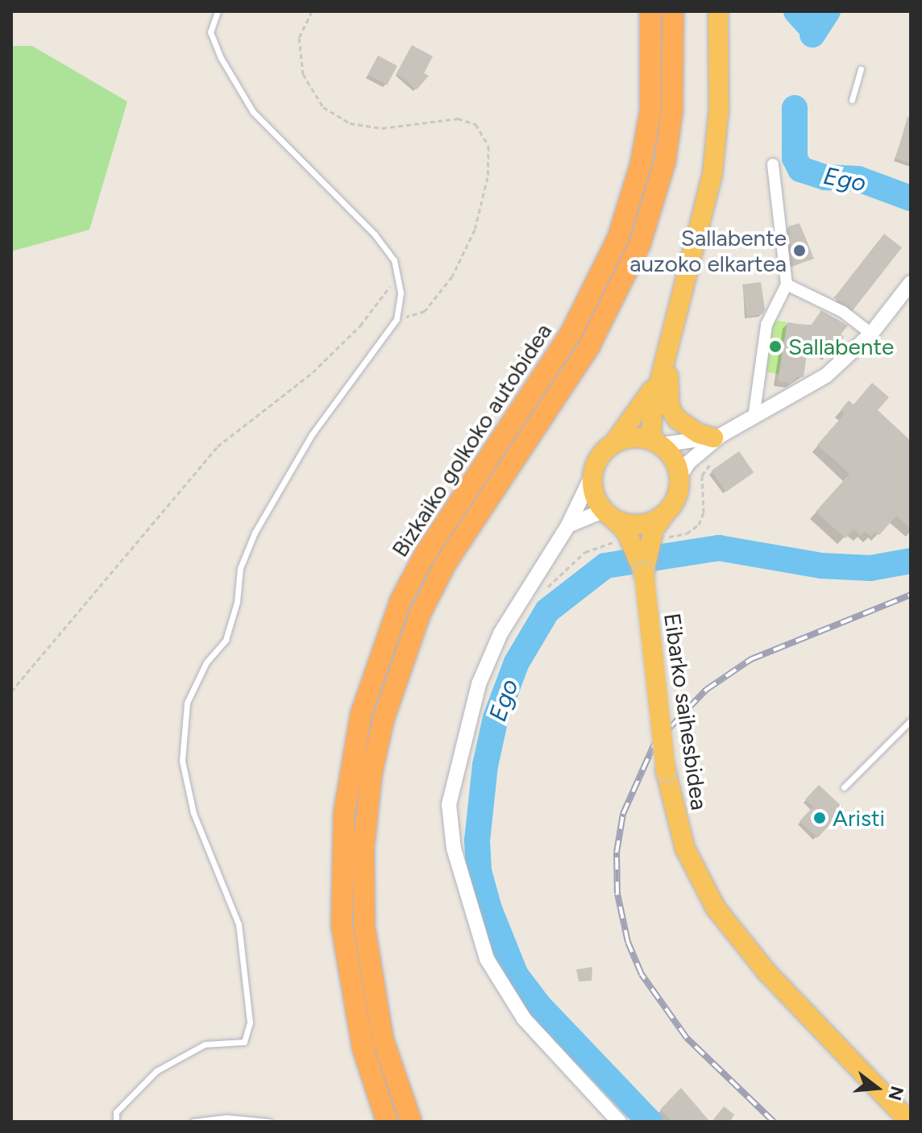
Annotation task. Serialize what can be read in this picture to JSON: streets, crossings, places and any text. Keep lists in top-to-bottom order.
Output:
{
  "streets": {
    "highway": ["Bizkaiko golkoko autobidea", "Eibarko saihesbidea"]
  },
  "water": ["Ego"],
  "places": ["Sallabente auzoko elkartea", "Sallabente", "Aristi"],
  "north": "right"
}
